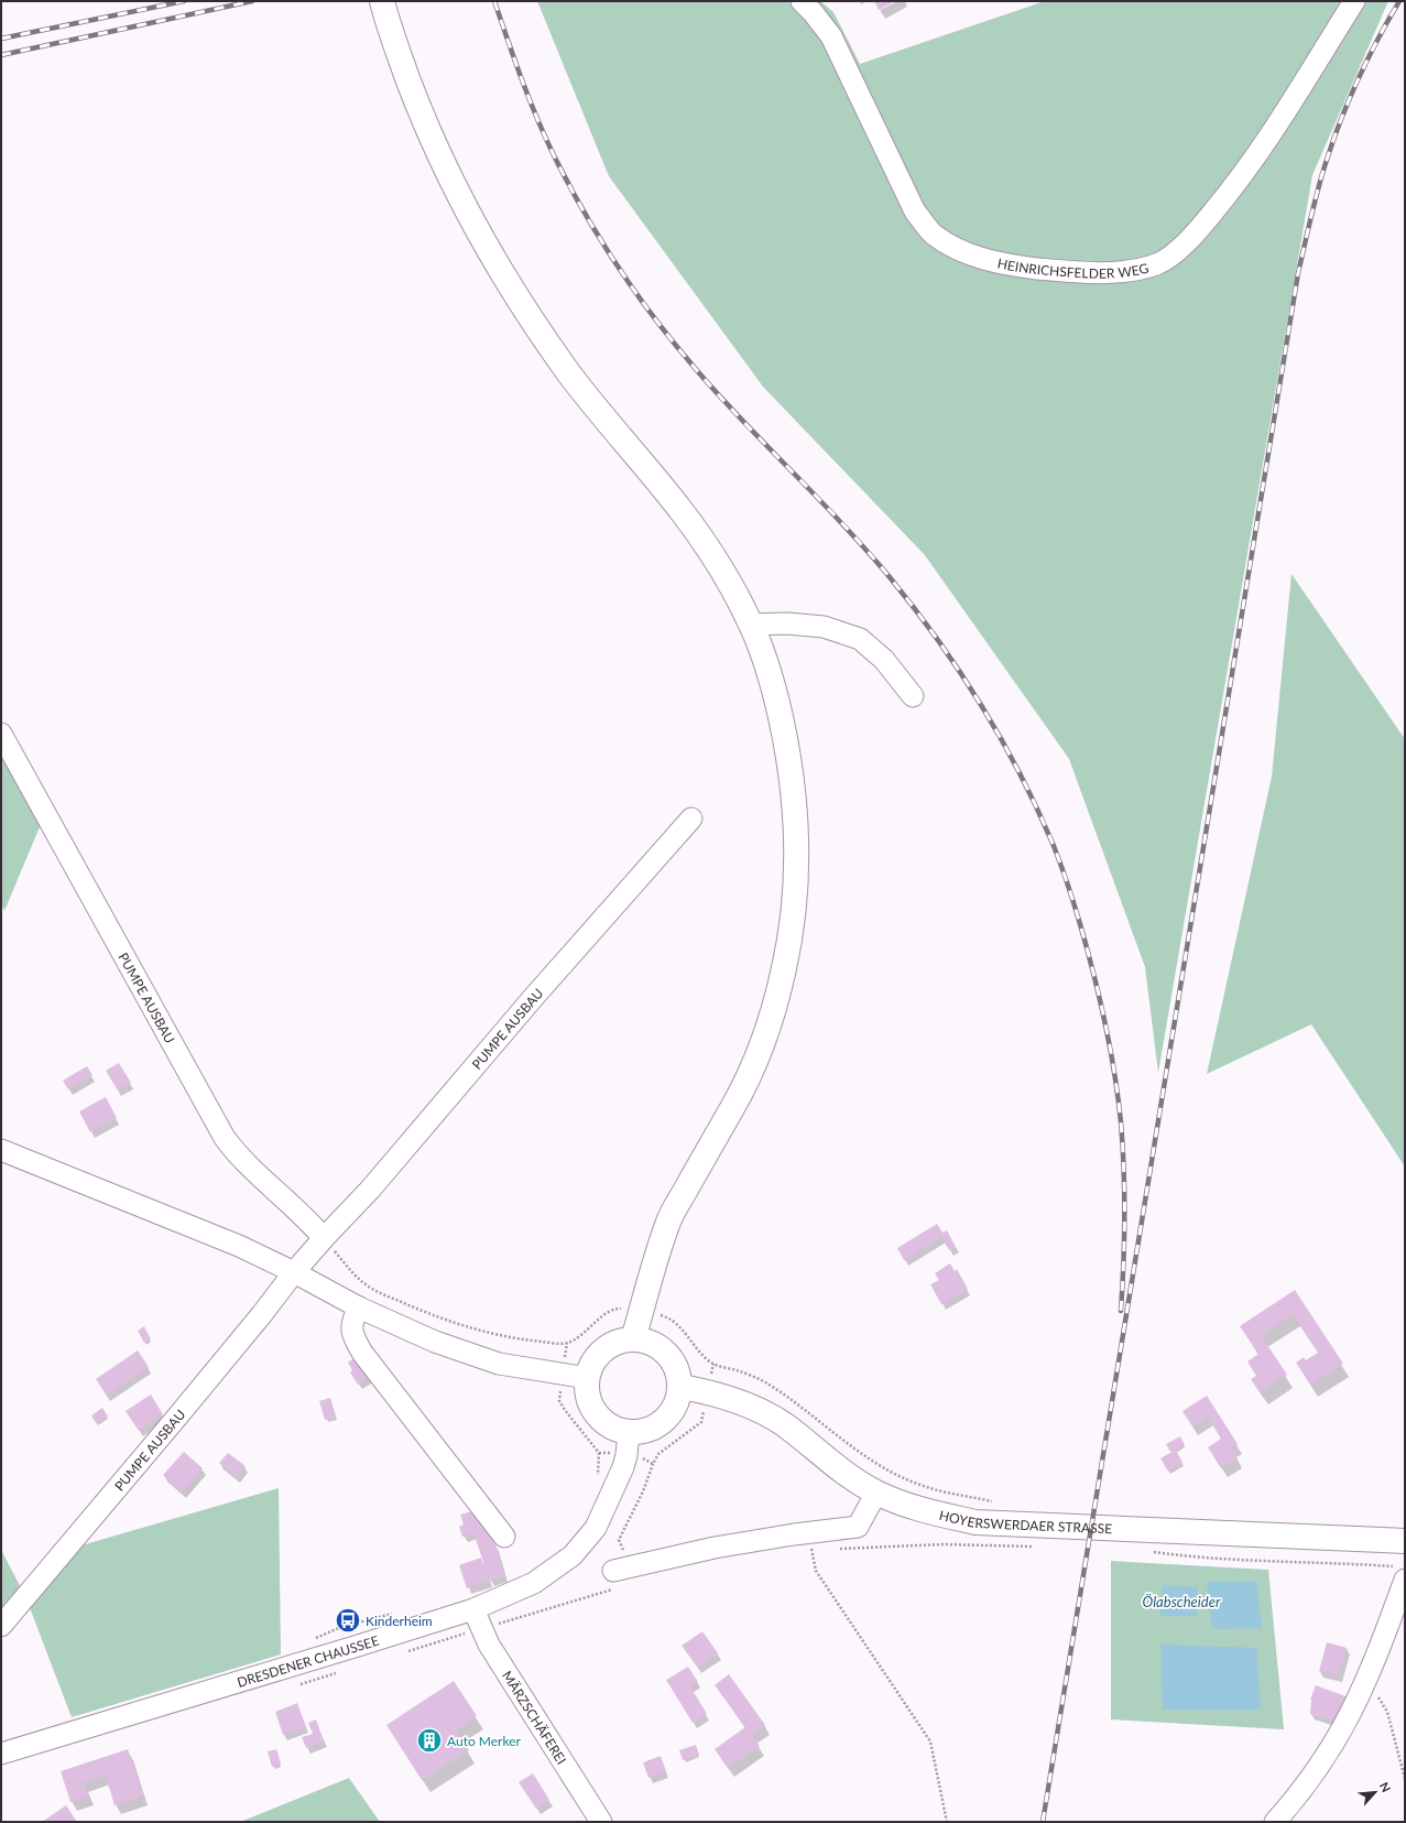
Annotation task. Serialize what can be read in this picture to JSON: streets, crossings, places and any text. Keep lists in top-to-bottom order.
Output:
{
  "streets": {
    "main road": ["HOYERSWERDAER STRASSE"],
    "street": [
      "HEINRICHSFELDER WEG",
      "PUMPE AUSBAU",
      "DRESDENER CHAUSSEE",
      "MÄRZSCHÄFEREI"
    ]
  },
  "crossings": [
    ["HOYERSWERDAER STRASSE", "DRESDENER CHAUSSEE"],
    ["DRESDENER CHAUSSEE", "MÄRZSCHÄFEREI"]
  ],
  "water": ["Ölabscheider"],
  "places": {
    "bus stop": ["Kinderheim"],
    "building": ["Auto Merker"]
  },
  "north": "top right"
}
